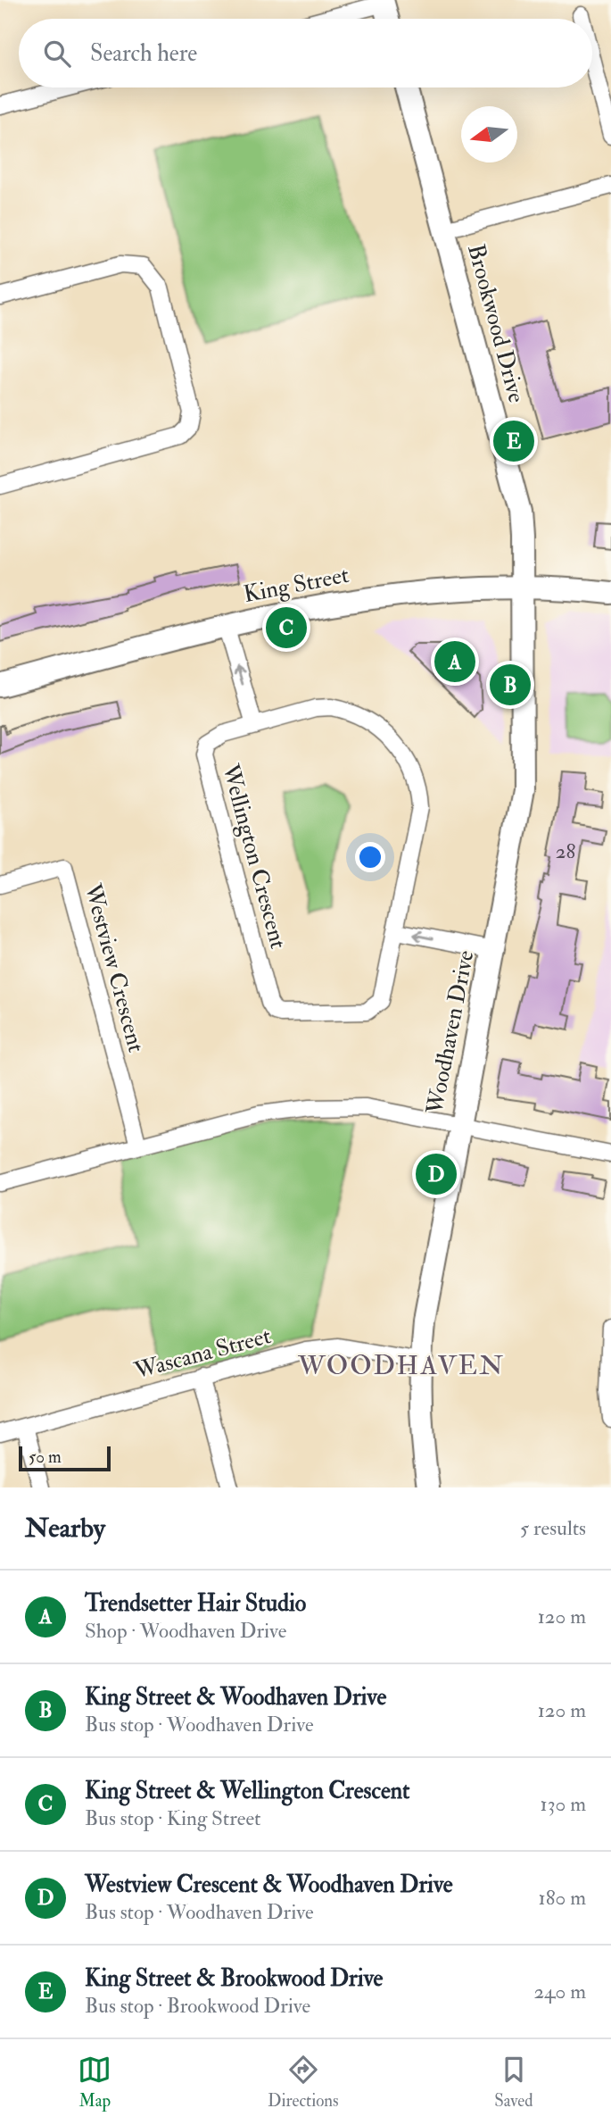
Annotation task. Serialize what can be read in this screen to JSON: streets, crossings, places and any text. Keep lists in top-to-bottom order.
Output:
{
  "streets": {
    "street": [
      "Brookwood Drive",
      "King Street",
      "Wellington Crescent",
      "Westview Crescent",
      "Woodhaven Drive",
      "Wascana Street"
    ]
  },
  "crossings": [
    ["Brookwood Drive", "King Street"],
    ["Brookwood Drive", "Woodhaven Drive"],
    ["King Street", "Woodhaven Drive"],
    ["Woodhaven Drive", "Wascana Street"]
  ],
  "districts": ["WOODHAVEN"],
  "house_numbers": ["28"],
  "scale_bar": "50 m",
  "north": "left",
  "page": {
    "search": "Search here",
    "pins": [
      "E",
      "C",
      "A",
      "B",
      "D"
    ],
    "scale": "50 m",
    "heading": ["Nearby", "5 results"],
    "list": [
      {
        "mark": "A",
        "name": "Trendsetter Hair Studio",
        "note": "Shop · Woodhaven Drive",
        "value": "120 m"
      },
      {
        "mark": "B",
        "name": "King Street & Woodhaven Drive",
        "note": "Bus stop · Woodhaven Drive",
        "value": "120 m"
      },
      {
        "mark": "C",
        "name": "King Street & Wellington Crescent",
        "note": "Bus stop · King Street",
        "value": "130 m"
      },
      {
        "mark": "D",
        "name": "Westview Crescent & Woodhaven Drive",
        "note": "Bus stop · Woodhaven Drive",
        "value": "180 m"
      },
      {
        "mark": "E",
        "name": "King Street & Brookwood Drive",
        "note": "Bus stop · Brookwood Drive",
        "value": "240 m"
      }
    ],
    "nav": ["Map", "Directions", "Saved"]
  }
}
